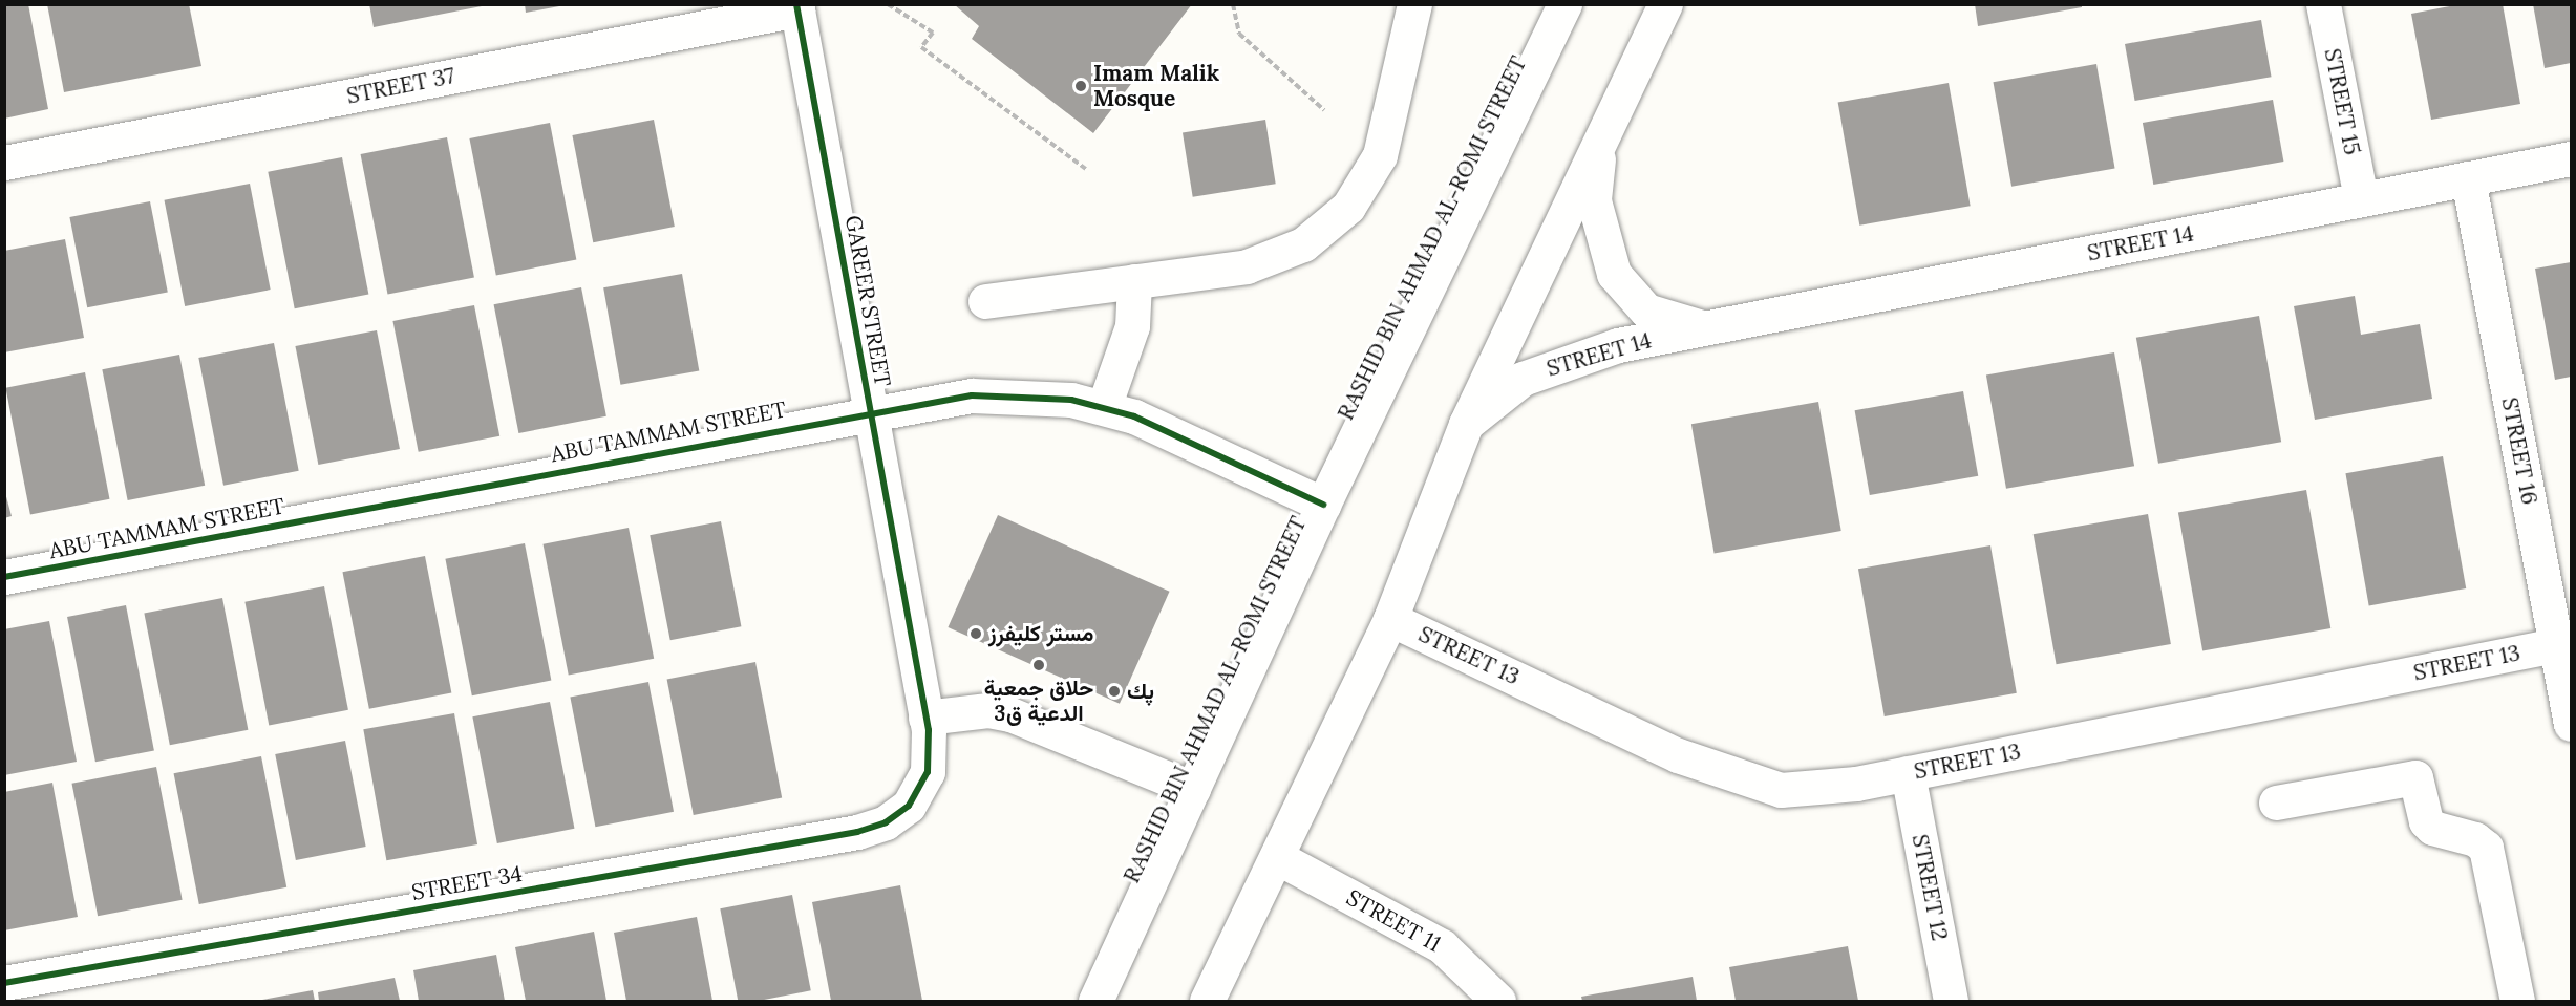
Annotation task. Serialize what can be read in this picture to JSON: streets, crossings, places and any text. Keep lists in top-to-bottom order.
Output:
{
  "streets": {
    "street": [
      "STREET 37",
      "STREET 15",
      "RASHID BIN AHMAD AL-ROMI STREET",
      "STREET 14",
      "GAREER STREET",
      "ABU TAMMAM STREET",
      "STREET 16",
      "STREET 13",
      "STREET 34",
      "STREET 12",
      "STREET 11"
    ]
  },
  "crossings": [
    ["STREET 37", "GAREER STREET"],
    ["STREET 15", "STREET 14"],
    ["RASHID BIN AHMAD AL-ROMI STREET", "ABU TAMMAM STREET"],
    ["STREET 14", "STREET 16"],
    ["GAREER STREET", "ABU TAMMAM STREET"],
    ["GAREER STREET", "STREET 34"],
    ["STREET 16", "STREET 13"],
    ["STREET 13", "STREET 12"]
  ],
  "places": [
    "Imam Malik Mosque",
    "مستر كليفرز",
    "حلاق جمعية الدعية ق3",
    "پك"
  ]
}
